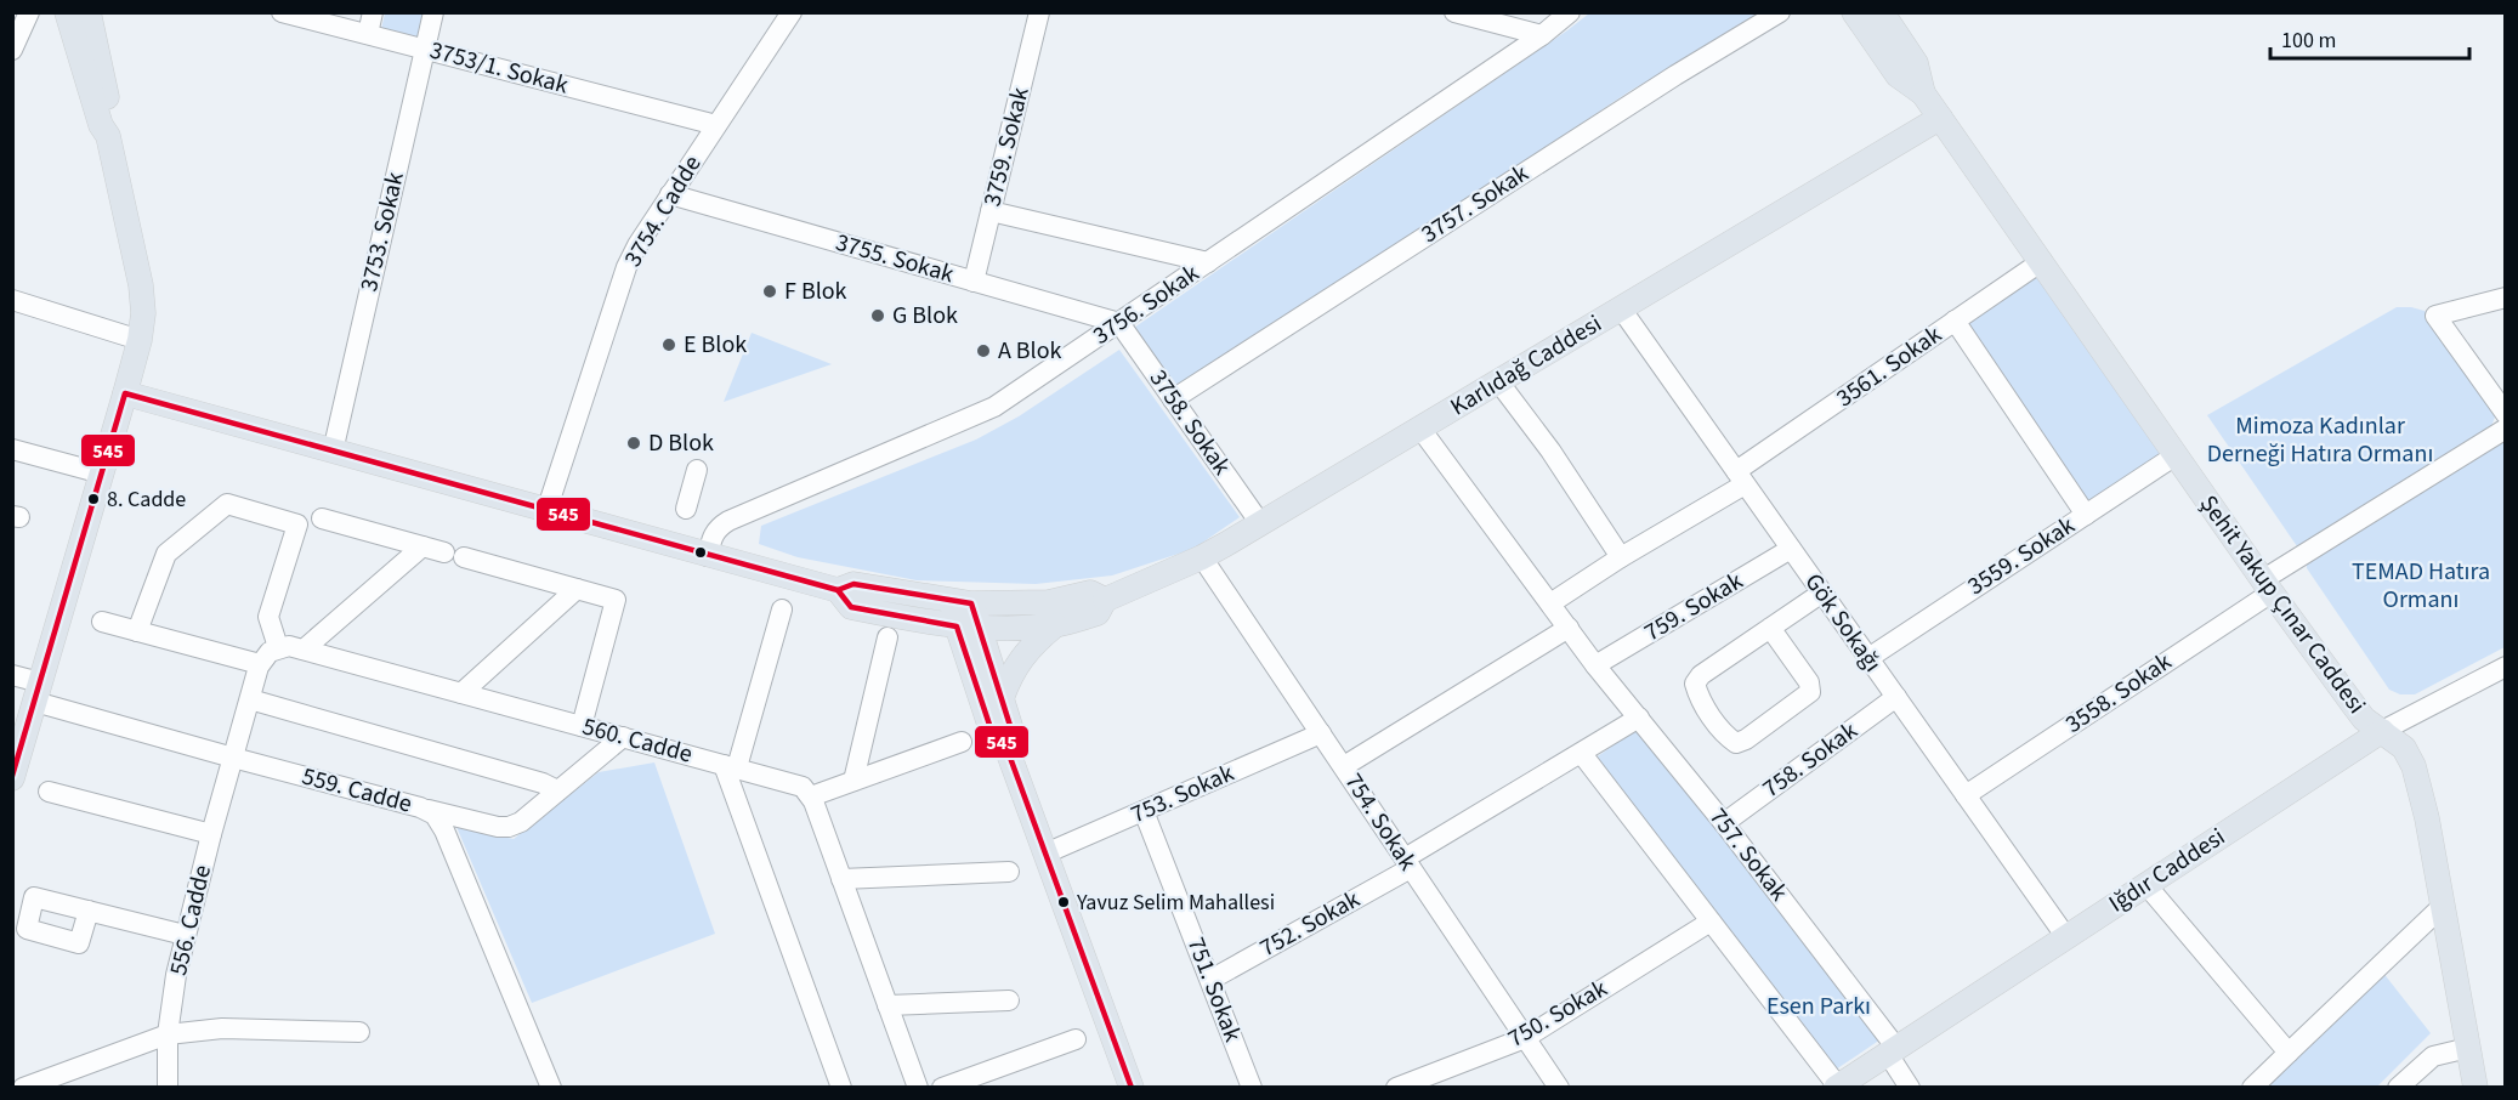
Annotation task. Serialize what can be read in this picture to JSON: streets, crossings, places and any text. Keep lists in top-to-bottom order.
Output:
{
  "streets": {
    "main road": ["Karlıdağ Caddesi", "Şehit Yakup Çınar Caddesi", "Iğdır Caddesi"],
    "street": [
      "3753/1. Sokak",
      "3759. Sokak",
      "3757. Sokak",
      "3754. Cadde",
      "3753. Sokak",
      "3755. Sokak",
      "3756. Sokak",
      "3561. Sokak",
      "3758. Sokak",
      "3559. Sokak",
      "759. Sokak",
      "Gök Sokağı",
      "3558. Sokak",
      "560. Cadde",
      "758. Sokak",
      "559. Cadde",
      "753. Sokak",
      "754. Sokak",
      "757. Sokak",
      "556. Cadde",
      "752. Sokak",
      "751. Sokak",
      "750. Sokak"
    ]
  },
  "crossings": [
    ["3753/1. Sokak", "3754. Cadde"],
    ["3753/1. Sokak", "3753. Sokak"],
    ["3759. Sokak", "3755. Sokak"],
    ["3757. Sokak", "3758. Sokak"],
    ["3754. Cadde", "3755. Sokak"],
    ["3754. Cadde", "Karlıdağ Caddesi"],
    ["3753. Sokak", "Karlıdağ Caddesi"],
    ["3755. Sokak", "3756. Sokak"],
    ["3755. Sokak", "3758. Sokak"],
    ["3756. Sokak", "Karlıdağ Caddesi"],
    ["3756. Sokak", "3758. Sokak"],
    ["Karlıdağ Caddesi", "3758. Sokak"],
    ["Karlıdağ Caddesi", "Şehit Yakup Çınar Caddesi"],
    ["Karlıdağ Caddesi", "Gök Sokağı"],
    ["Karlıdağ Caddesi", "754. Sokak"],
    ["Karlıdağ Caddesi", "757. Sokak"],
    ["3561. Sokak", "Şehit Yakup Çınar Caddesi"],
    ["3561. Sokak", "Gök Sokağı"],
    ["3561. Sokak", "757. Sokak"],
    ["3559. Sokak", "Şehit Yakup Çınar Caddesi"],
    ["3559. Sokak", "Gök Sokağı"],
    ["Şehit Yakup Çınar Caddesi", "3558. Sokak"],
    ["Şehit Yakup Çınar Caddesi", "Iğdır Caddesi"],
    ["759. Sokak", "Gök Sokağı"],
    ["759. Sokak", "757. Sokak"],
    ["Gök Sokağı", "3558. Sokak"],
    ["Gök Sokağı", "758. Sokak"],
    ["Gök Sokağı", "Iğdır Caddesi"],
    ["758. Sokak", "757. Sokak"],
    ["559. Cadde", "556. Cadde"],
    ["753. Sokak", "754. Sokak"],
    ["753. Sokak", "751. Sokak"],
    ["754. Sokak", "752. Sokak"],
    ["754. Sokak", "750. Sokak"],
    ["757. Sokak", "Iğdır Caddesi"],
    ["757. Sokak", "752. Sokak"],
    ["752. Sokak", "751. Sokak"]
  ],
  "parks": ["Mimoza Kadınlar Derneği Hatıra Ormanı", "TEMAD Hatıra Ormanı", "Esen Parkı"],
  "places": [
    "F Blok",
    "G Blok",
    "E Blok",
    "A Blok",
    "D Blok",
    "8. Cadde",
    "Yavuz Selim Mahallesi"
  ],
  "lines": ["transit line 545"],
  "scale_bar": "100 m"
}
